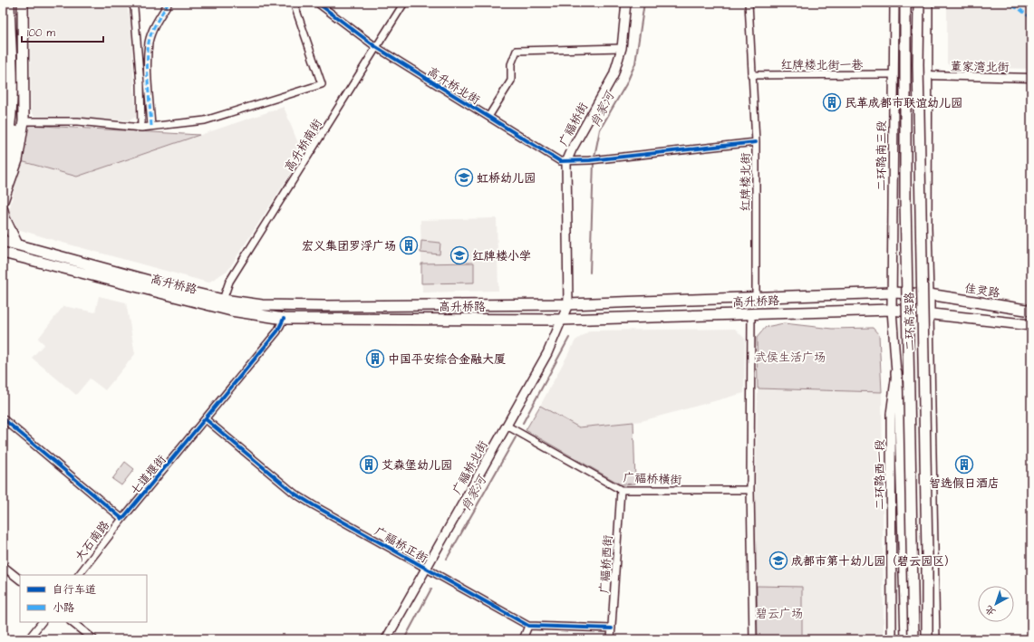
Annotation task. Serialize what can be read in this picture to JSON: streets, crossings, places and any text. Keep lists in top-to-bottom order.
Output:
{
  "streets": {
    "main road": [
      "广福桥街",
      "二环路南三段",
      "高升桥路",
      "佳灵路",
      "二环高架路",
      "广福桥北街",
      "二环路西一段"
    ],
    "street": [
      "红牌楼北街一巷",
      "董家湾北街",
      "高升桥北街",
      "高升桥南街",
      "红牌楼北街",
      "七道堰街",
      "广福桥横街",
      "大石南路",
      "广福桥正街",
      "广福桥西街"
    ]
  },
  "crossings": [
    ["红牌楼北街一巷", "二环路南三段"],
    ["红牌楼北街一巷", "红牌楼北街"],
    ["高升桥北街", "广福桥街"],
    ["高升桥北街", "高升桥南街"],
    ["高升桥北街", "红牌楼北街"],
    ["广福桥街", "高升桥路"],
    ["广福桥街", "广福桥北街"],
    ["高升桥南街", "高升桥路"],
    ["二环路南三段", "高升桥路"],
    ["二环路南三段", "二环路西一段"],
    ["红牌楼北街", "高升桥路"],
    ["高升桥路", "佳灵路"],
    ["高升桥路", "广福桥北街"],
    ["高升桥路", "七道堰街"],
    ["高升桥路", "二环路西一段"],
    ["广福桥北街", "广福桥横街"],
    ["广福桥北街", "广福桥正街"],
    ["七道堰街", "大石南路"],
    ["七道堰街", "广福桥正街"],
    ["广福桥横街", "广福桥西街"],
    ["广福桥正街", "广福桥西街"]
  ],
  "water": ["肖家河"],
  "parks": ["武侯生活广场", "碧云广场"],
  "places": {
    "building": [
      "民革成都市联谊幼儿园",
      "宏义集团罗浮广场",
      "中国平安综合金融大厦",
      "艾森堡幼儿园",
      "智选假日酒店"
    ],
    "school or university": ["虹桥幼儿园", "红牌楼小学", "成都市第十幼儿园（碧云园区）"]
  },
  "legend": ["自行车道", "小路"],
  "scale_bar": "100 m",
  "north": "bottom left"
}
